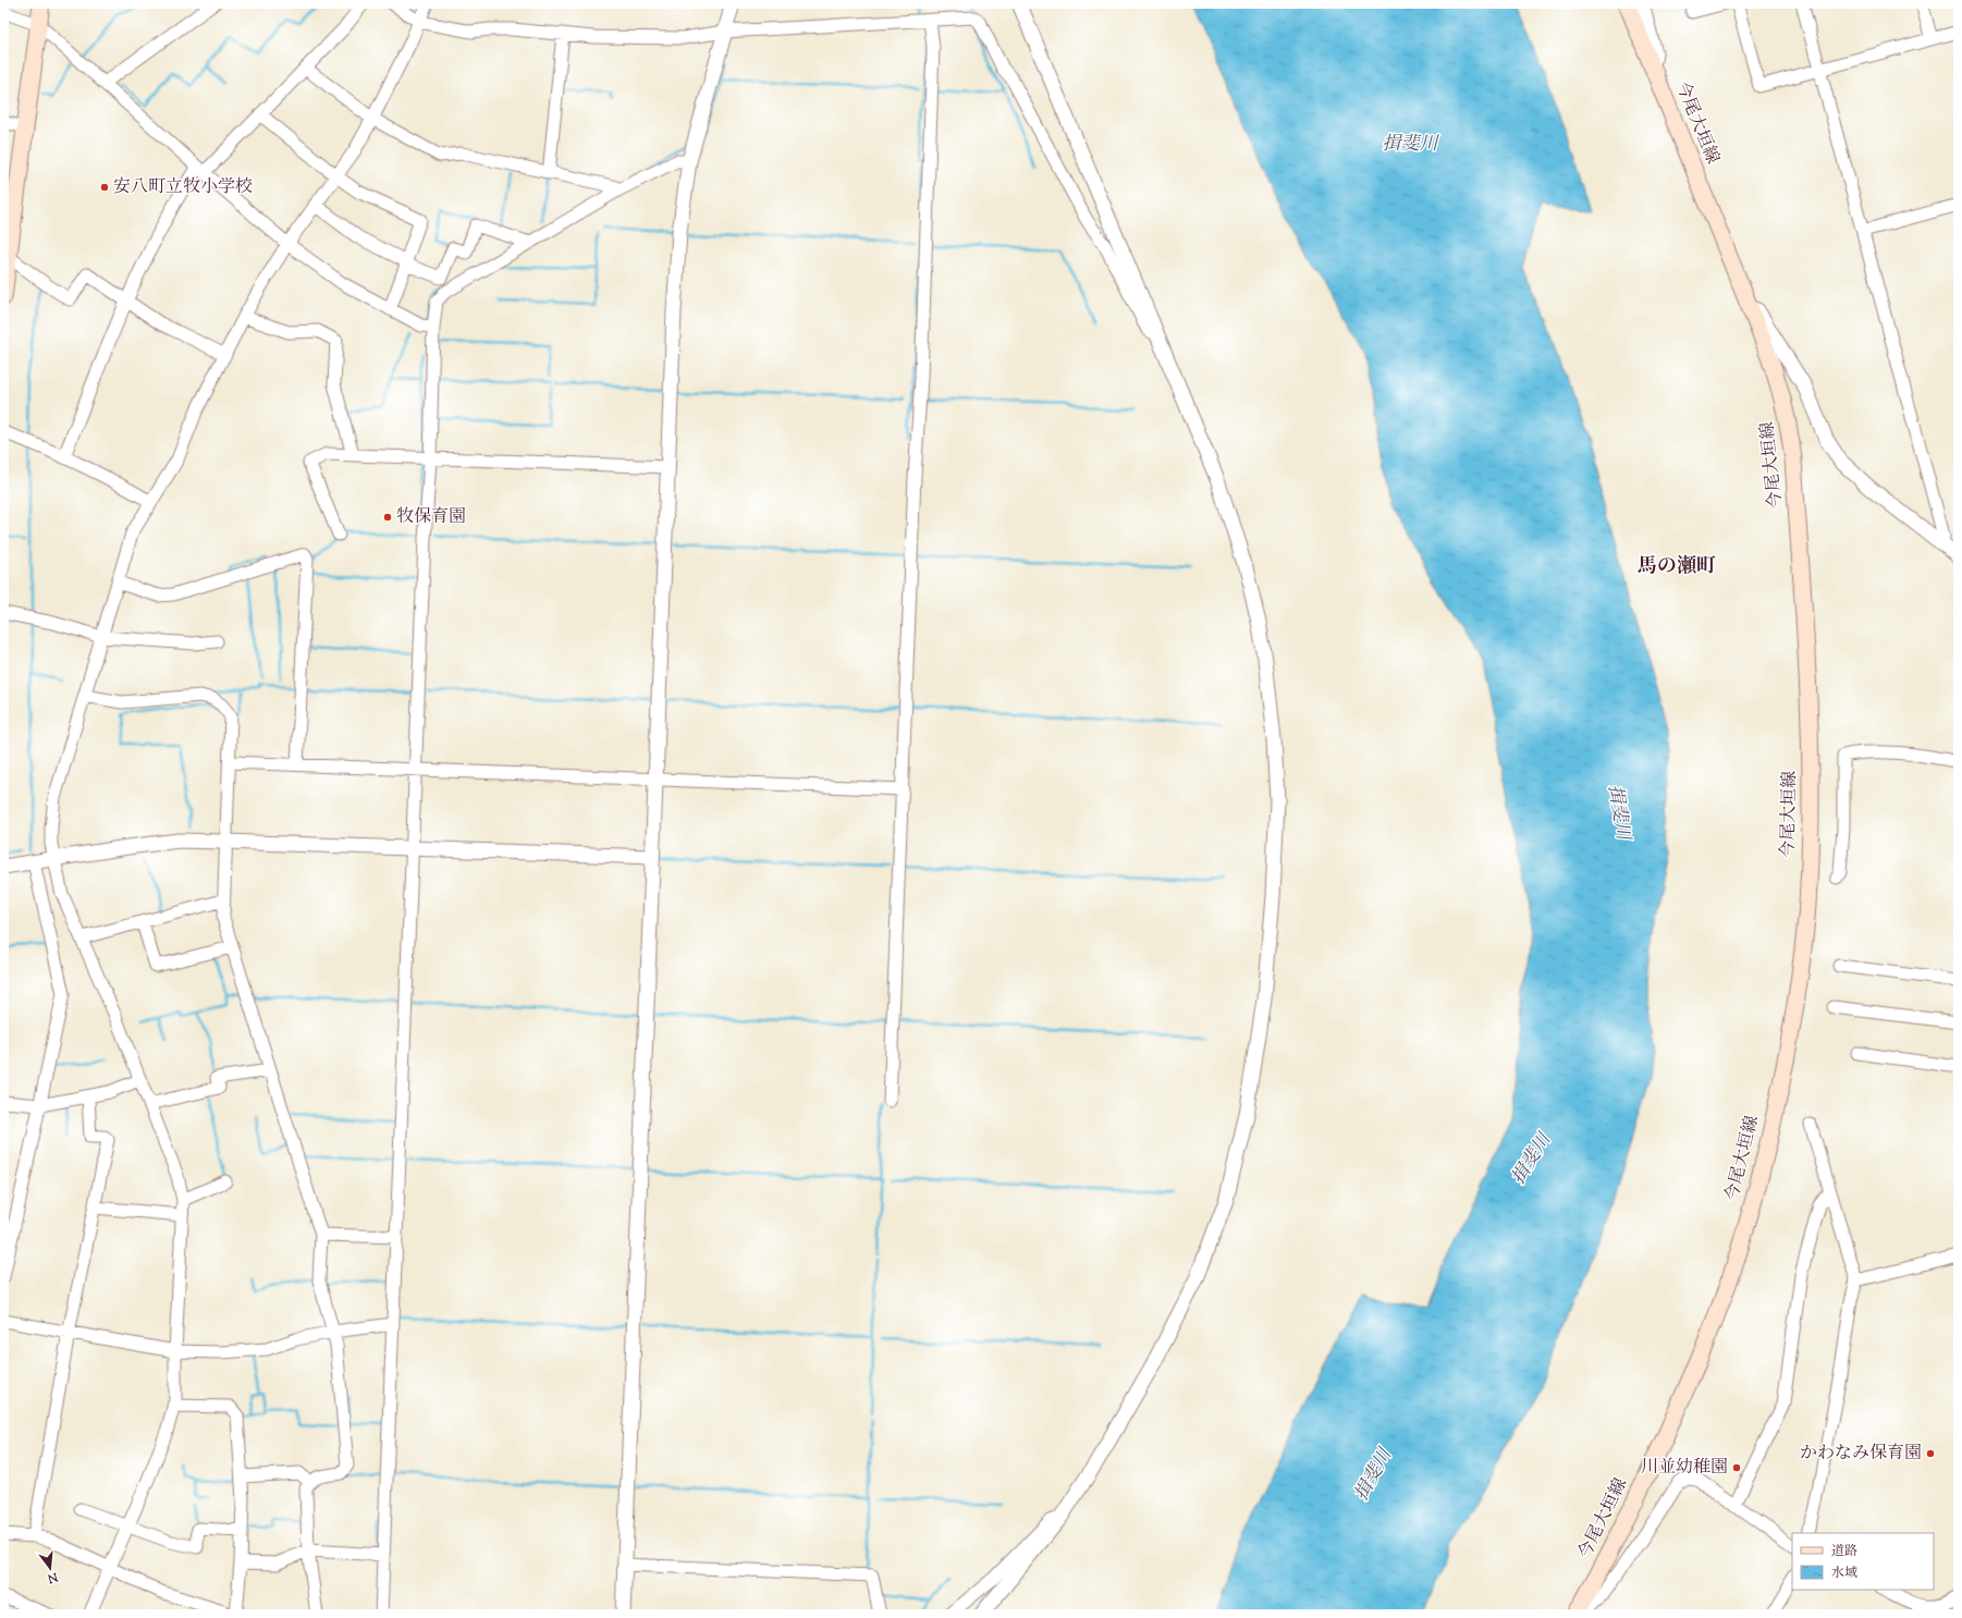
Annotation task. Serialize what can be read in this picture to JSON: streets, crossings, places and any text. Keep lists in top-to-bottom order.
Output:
{
  "streets": {
    "main road": ["今尾大垣線"]
  },
  "districts": ["馬の瀬町"],
  "water": ["揖斐川"],
  "places": [
    "安八町立牧小学校",
    "牧保育園",
    "かわなみ保育園",
    "川並幼稚園"
  ],
  "legend": ["道路", "水域"],
  "north": "bottom"
}
